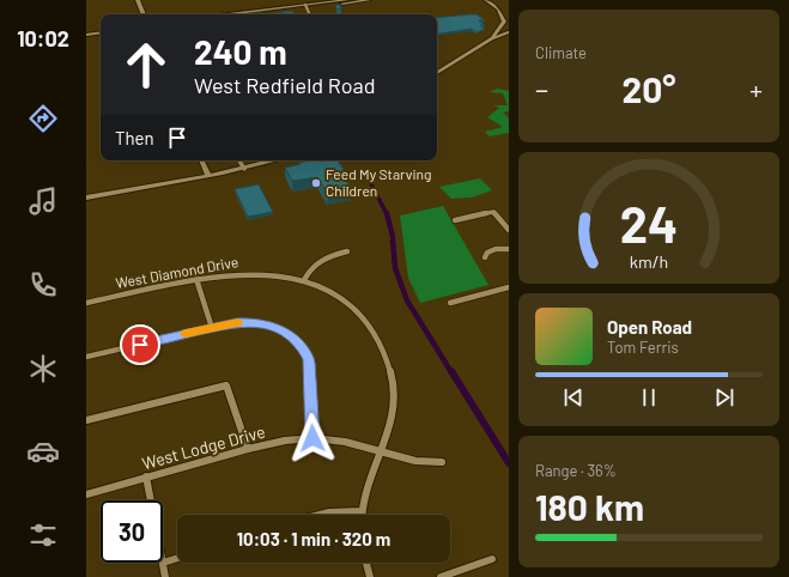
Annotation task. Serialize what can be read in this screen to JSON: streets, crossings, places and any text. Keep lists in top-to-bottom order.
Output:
{
  "streets": {
    "street": ["West Diamond Drive", "West Lodge Drive"]
  },
  "crossings": [
    ["West Diamond Drive", "West Lodge Drive"]
  ],
  "places": ["Feed My Starving Children"],
  "page": {
    "tabs": "10:02",
    "tile": [
      "Climate",
      ["Range · 36%", "180 km"]
    ],
    "turn": ["240 m", "West Redfield Road"],
    "heat": ["−", "20°", "+"],
    "then": "Then",
    "song": ["Open Road", "Tom Ferris"],
    "limit": "30",
    "trip": "10:03 · 1 min · 320 m",
    "gauge": ["24", "km/h"]
  }
}
